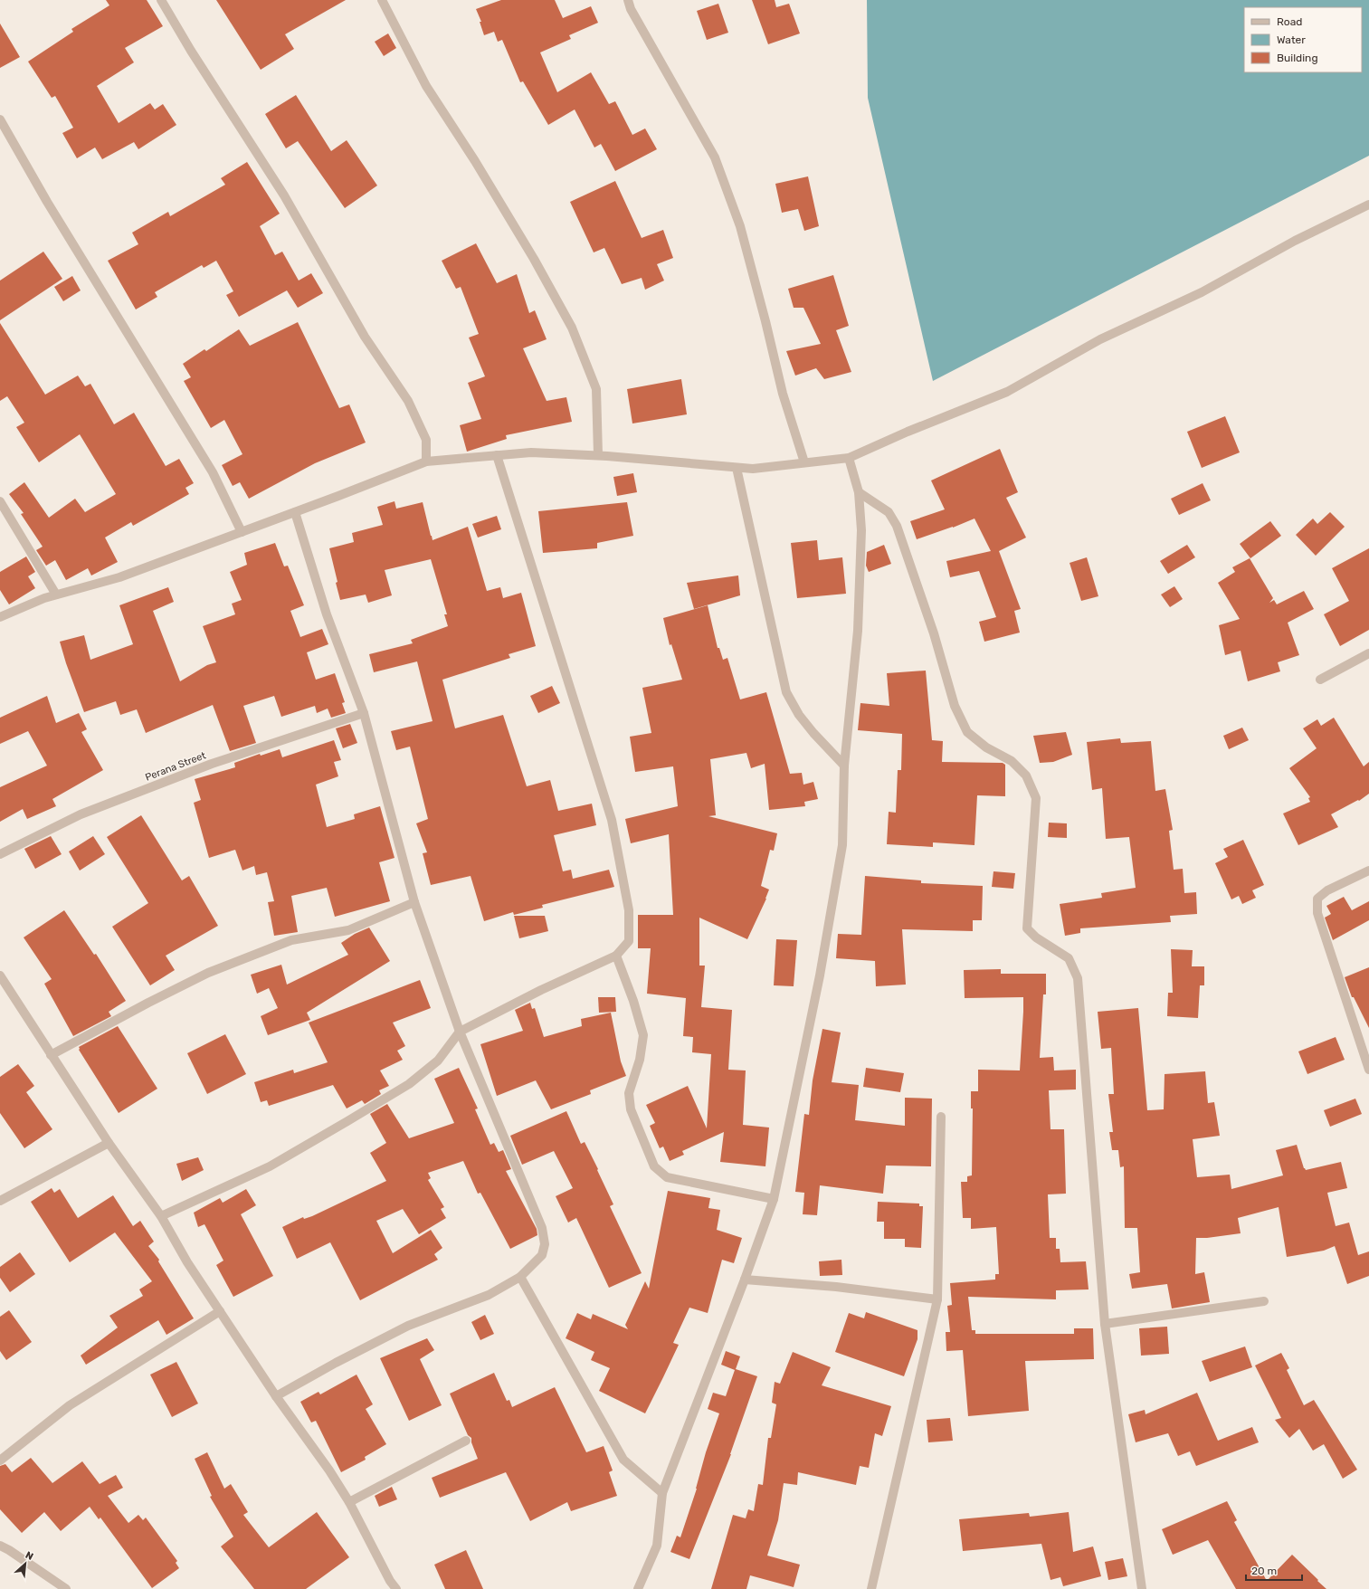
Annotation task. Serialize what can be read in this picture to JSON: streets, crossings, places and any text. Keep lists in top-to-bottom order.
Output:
{
  "streets": {
    "street": ["Perana Street"]
  },
  "legend": ["Road", "Water", "Building"],
  "scale_bar": "20 m",
  "north": "top right"
}
